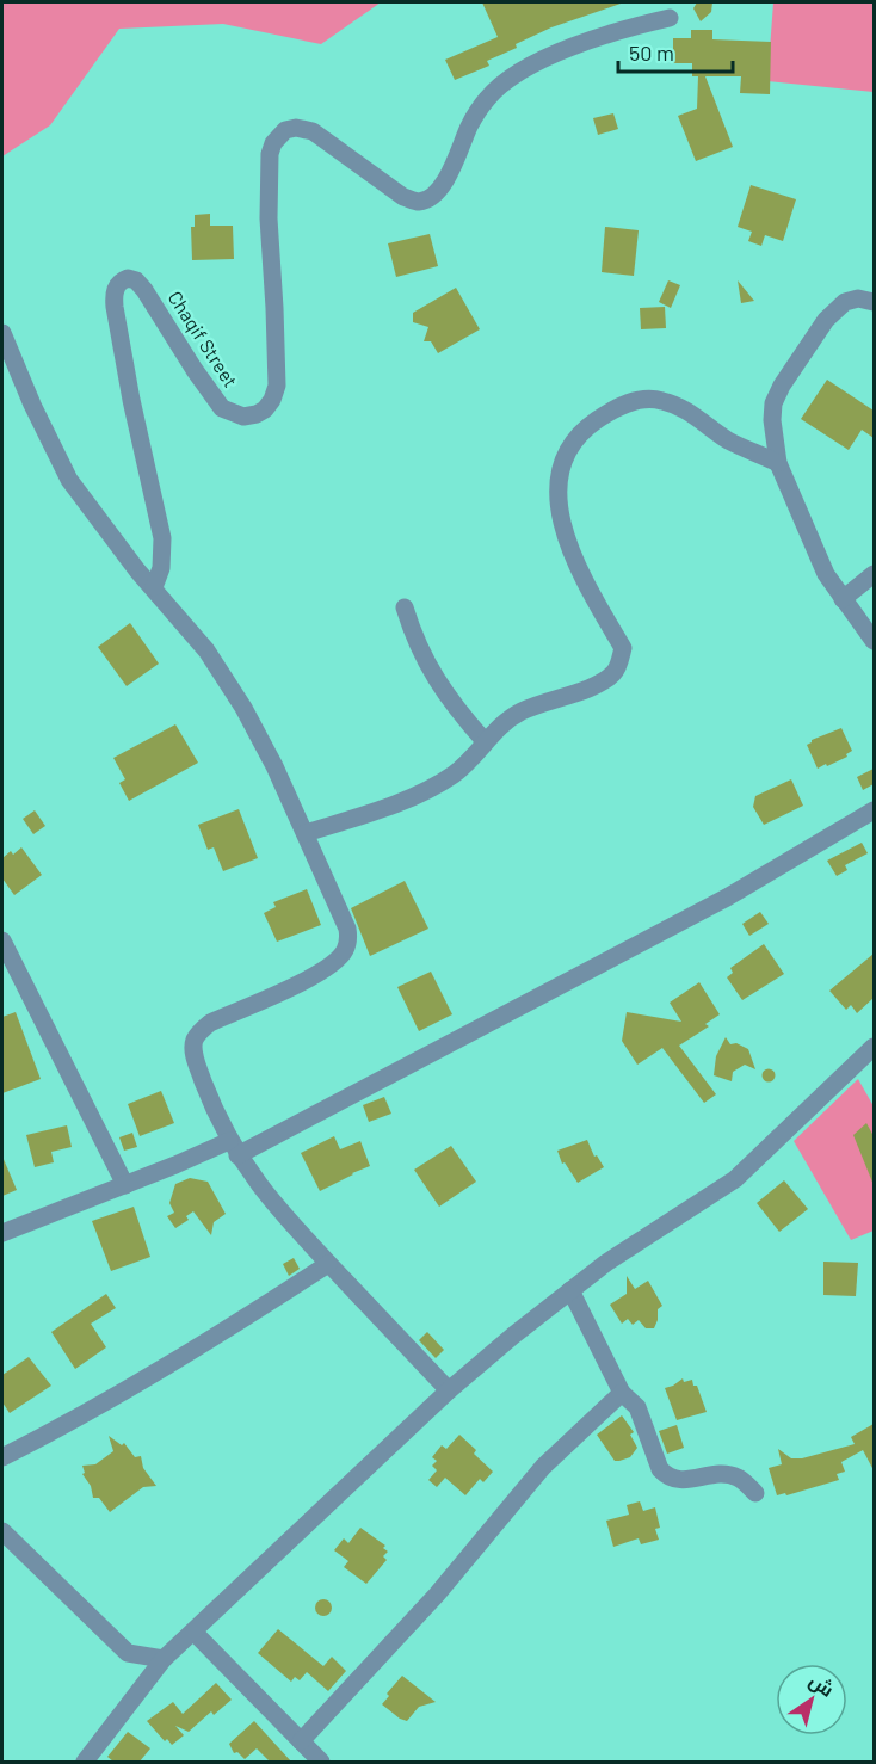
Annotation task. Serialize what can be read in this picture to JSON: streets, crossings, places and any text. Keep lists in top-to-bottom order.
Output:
{
  "streets": {
    "street": ["Chaqif Street"]
  },
  "scale_bar": "50 m",
  "north": "top right"
}
